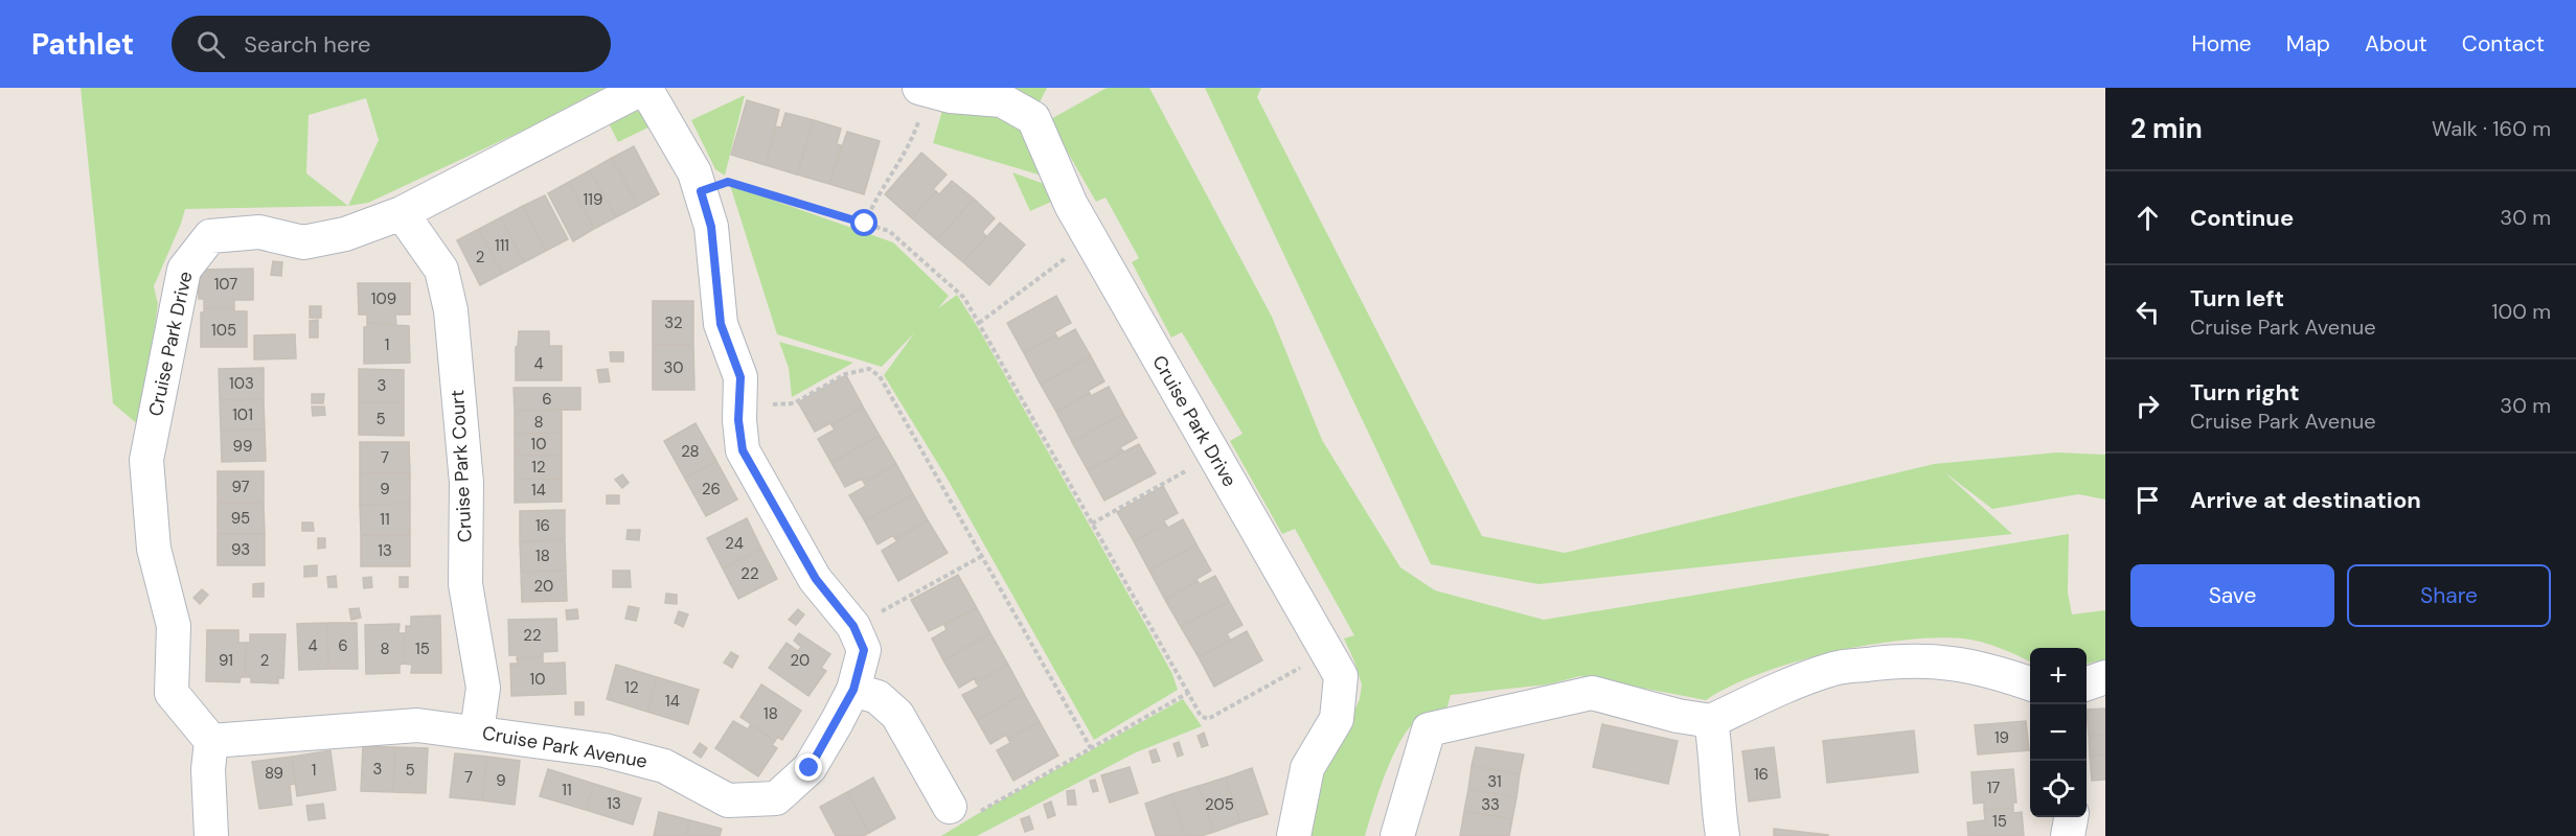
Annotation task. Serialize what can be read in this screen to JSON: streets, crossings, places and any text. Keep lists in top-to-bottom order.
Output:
{
  "streets": {
    "street": ["Cruise Park Drive", "Cruise Park Court", "Cruise Park Avenue"]
  },
  "crossings": [
    ["Cruise Park Drive", "Cruise Park Court"],
    ["Cruise Park Drive", "Cruise Park Avenue"],
    ["Cruise Park Court", "Cruise Park Avenue"]
  ],
  "house_numbers": [
    "119",
    "111",
    "2",
    "107",
    "109",
    "32",
    "105",
    "1",
    "4",
    "30",
    "103",
    "3",
    "6",
    "101",
    "5",
    "8",
    "10",
    "99",
    "28",
    "7",
    "12",
    "97",
    "9",
    "26",
    "14",
    "95",
    "11",
    "16",
    "24",
    "93",
    "13",
    "18",
    "22",
    "20",
    "22",
    "4",
    "6",
    "8",
    "15",
    "91",
    "2",
    "20",
    "10",
    "12",
    "14",
    "18",
    "19",
    "3",
    "1",
    "5",
    "89",
    "16",
    "7",
    "9",
    "31",
    "17",
    "11",
    "13",
    "205",
    "33",
    "15"
  ],
  "page": {
    "header": "Pathlet",
    "search": "Search here",
    "nav": [
      "Home",
      "Map",
      "About",
      "Contact"
    ],
    "heading": ["2 min", "Walk · 160 m"],
    "list": [
      ["Continue", "30 m"],
      ["Turn left", "Cruise Park Avenue", "100 m"],
      ["Turn right", "Cruise Park Avenue", "30 m"],
      "Arrive at destination"
    ],
    "buttons": ["Save", "Share"],
    "map_buttons": ["+", "−"]
  }
}
